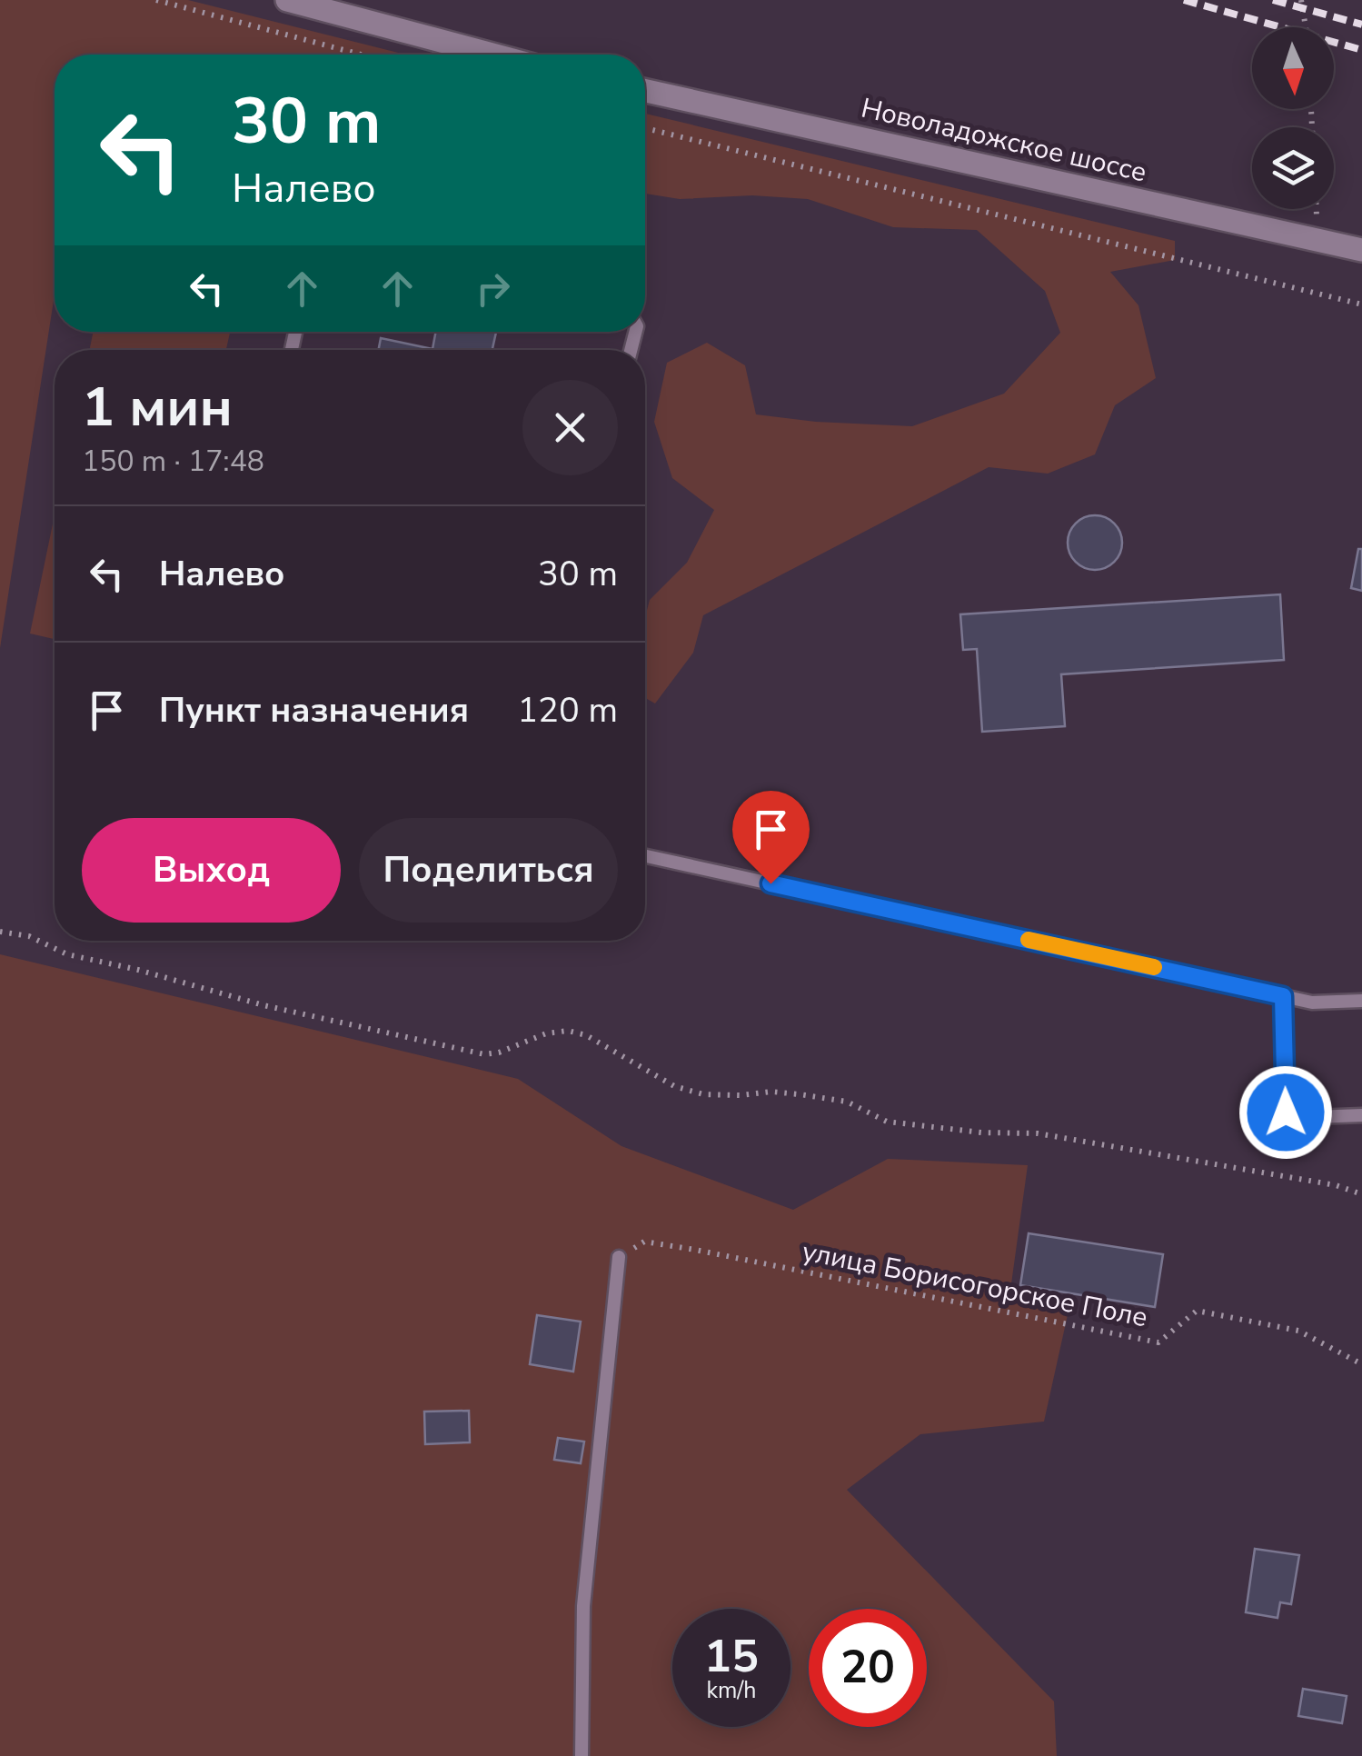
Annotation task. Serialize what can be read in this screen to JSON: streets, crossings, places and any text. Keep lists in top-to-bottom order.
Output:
{
  "streets": {
    "main road": ["Новоладожское шоссе"],
    "path": ["улица Борисогорское Поле"]
  },
  "north": "bottom",
  "page": {
    "turn": ["30 m", "Налево"],
    "heading": ["1 мин", "150 m · 17:48"],
    "list": [
      {
        "name": "Налево",
        "value": "30 m"
      },
      {
        "name": "Пункт назначения",
        "value": "120 m"
      }
    ],
    "buttons": ["Выход", "Поделиться"],
    "speed": "15 km/h",
    "limit": "20"
  }
}
